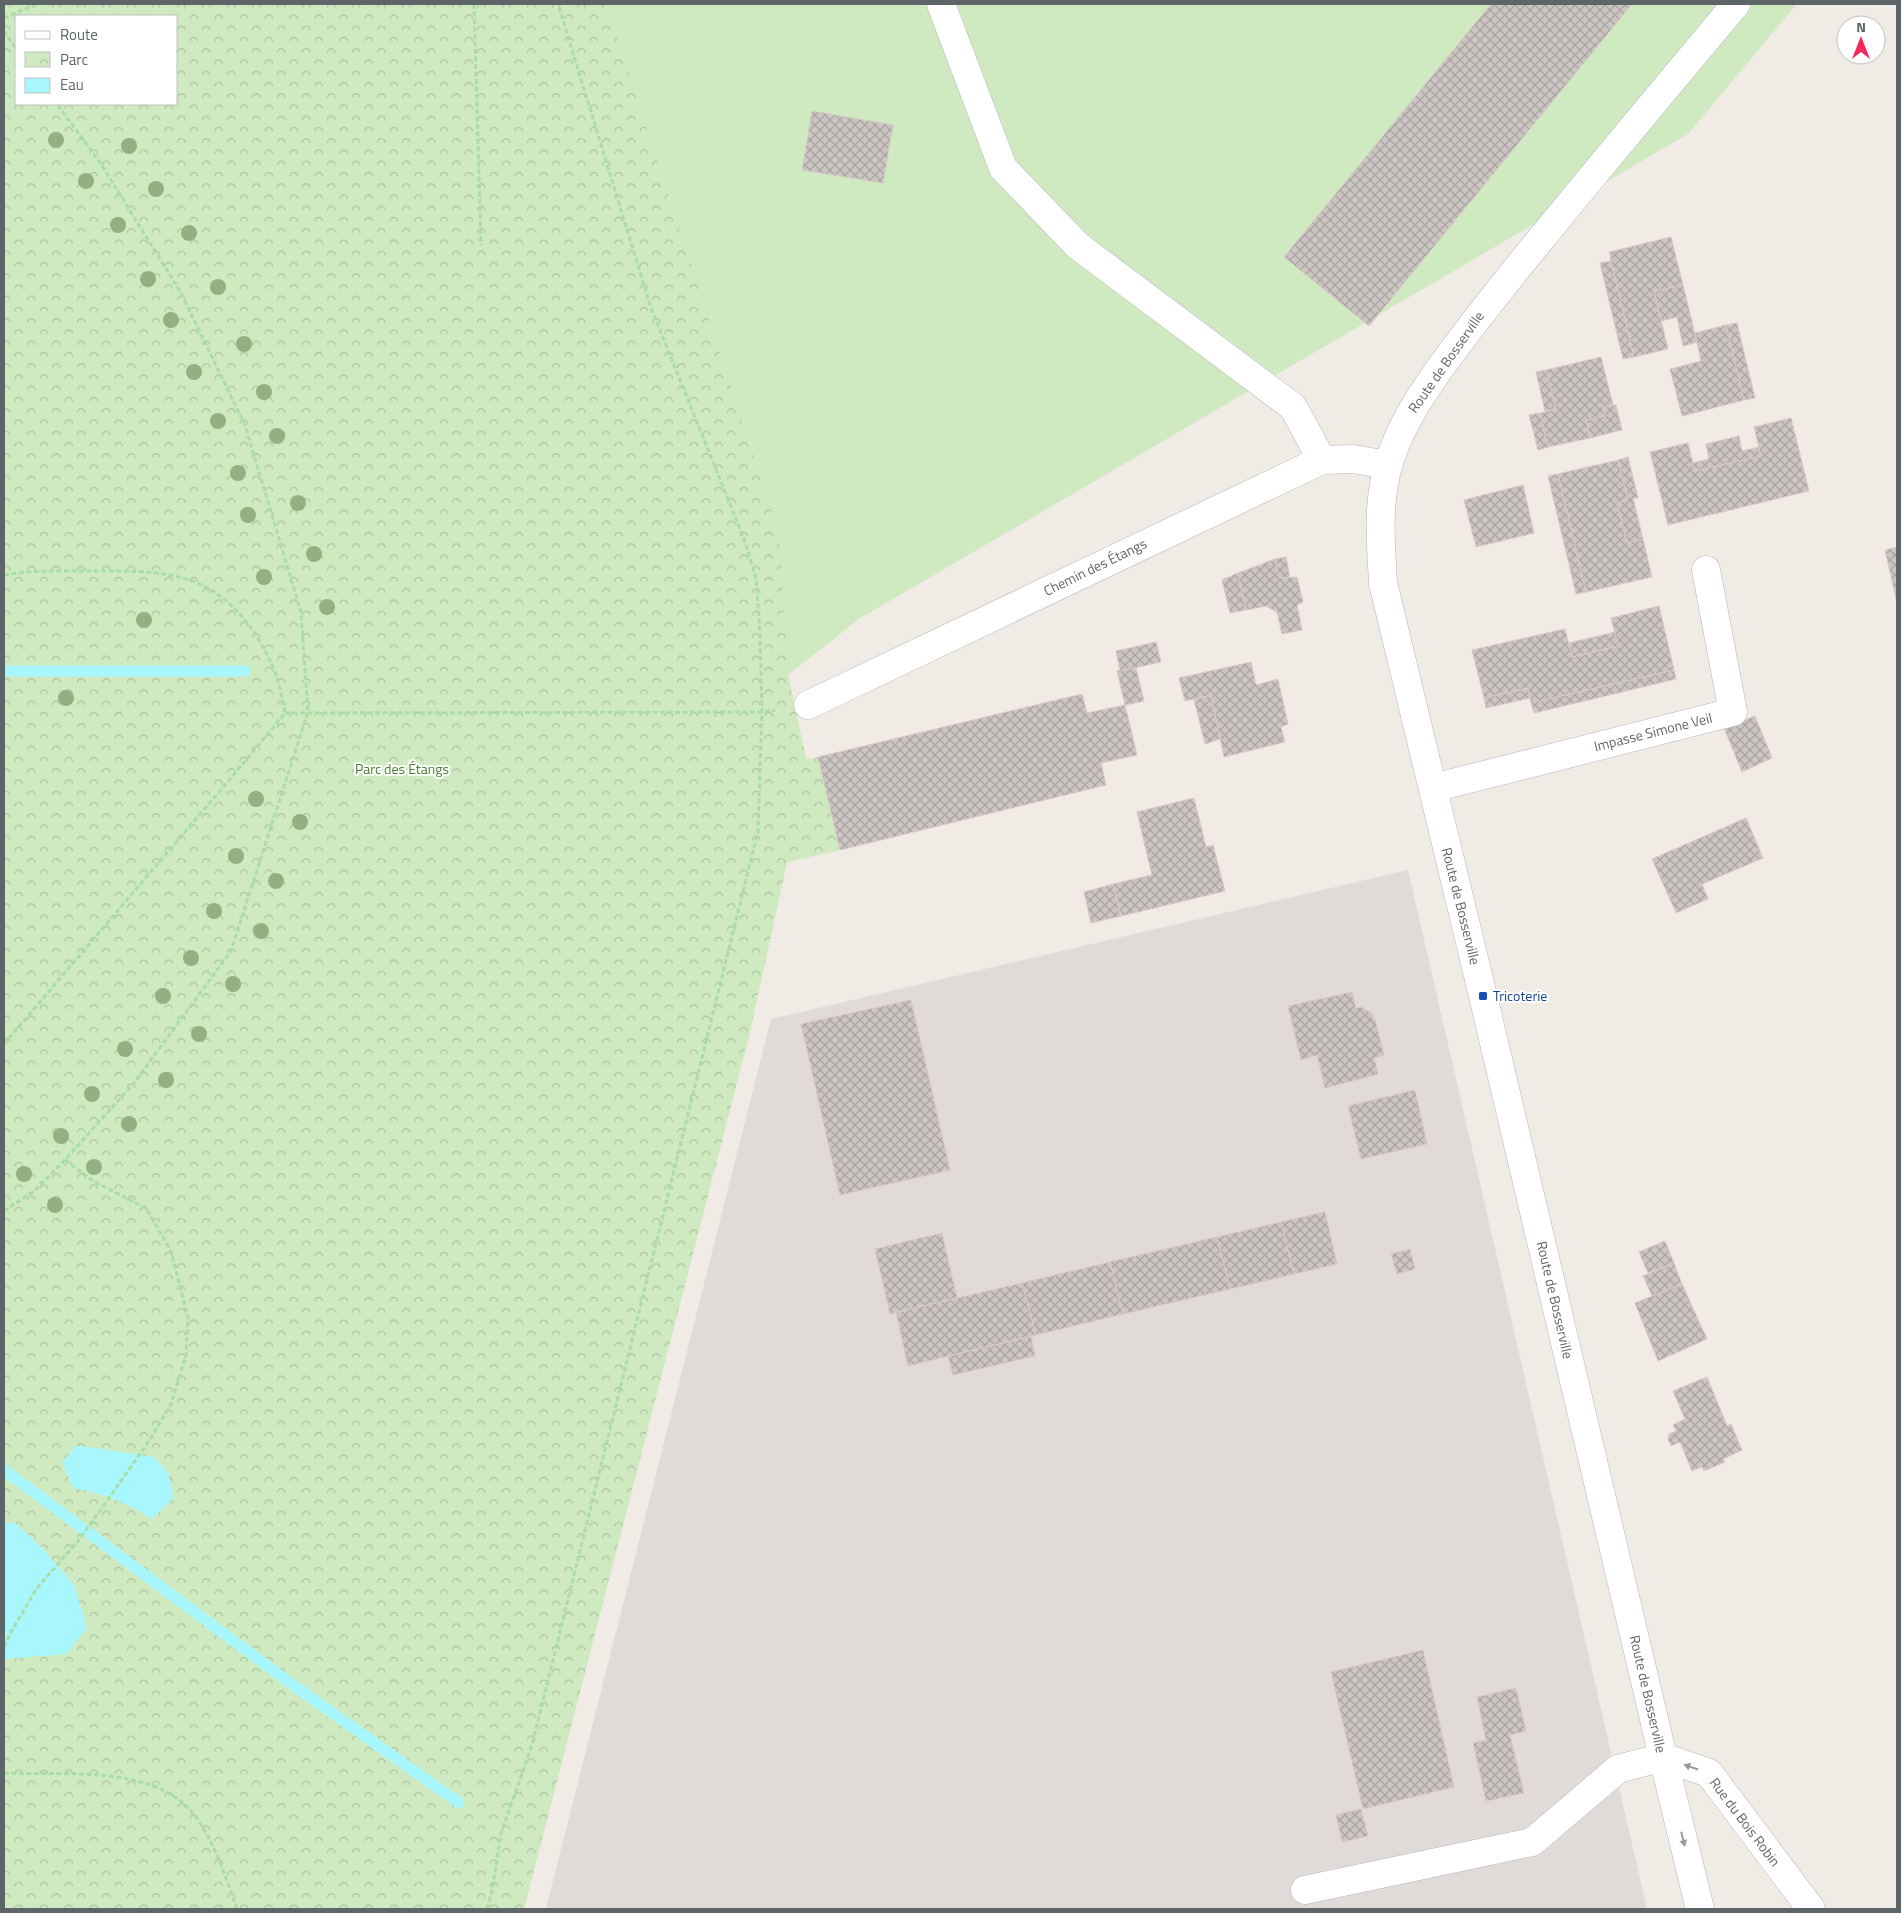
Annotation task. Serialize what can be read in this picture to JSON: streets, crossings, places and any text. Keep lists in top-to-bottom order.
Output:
{
  "streets": {
    "street": [
      "Route de Bosserville",
      "Chemin des Étangs",
      "Impasse Simone Veil",
      "Rue du Bois Robin"
    ]
  },
  "crossings": [
    ["Route de Bosserville", "Chemin des Étangs"],
    ["Route de Bosserville", "Impasse Simone Veil"],
    ["Route de Bosserville", "Rue du Bois Robin"]
  ],
  "one_way": ["Rue du Bois Robin"],
  "parks": ["Parc des Étangs"],
  "places": {
    "transit": ["Tricoterie"]
  },
  "legend": ["Route", "Parc", "Eau"],
  "north": "top"
}
